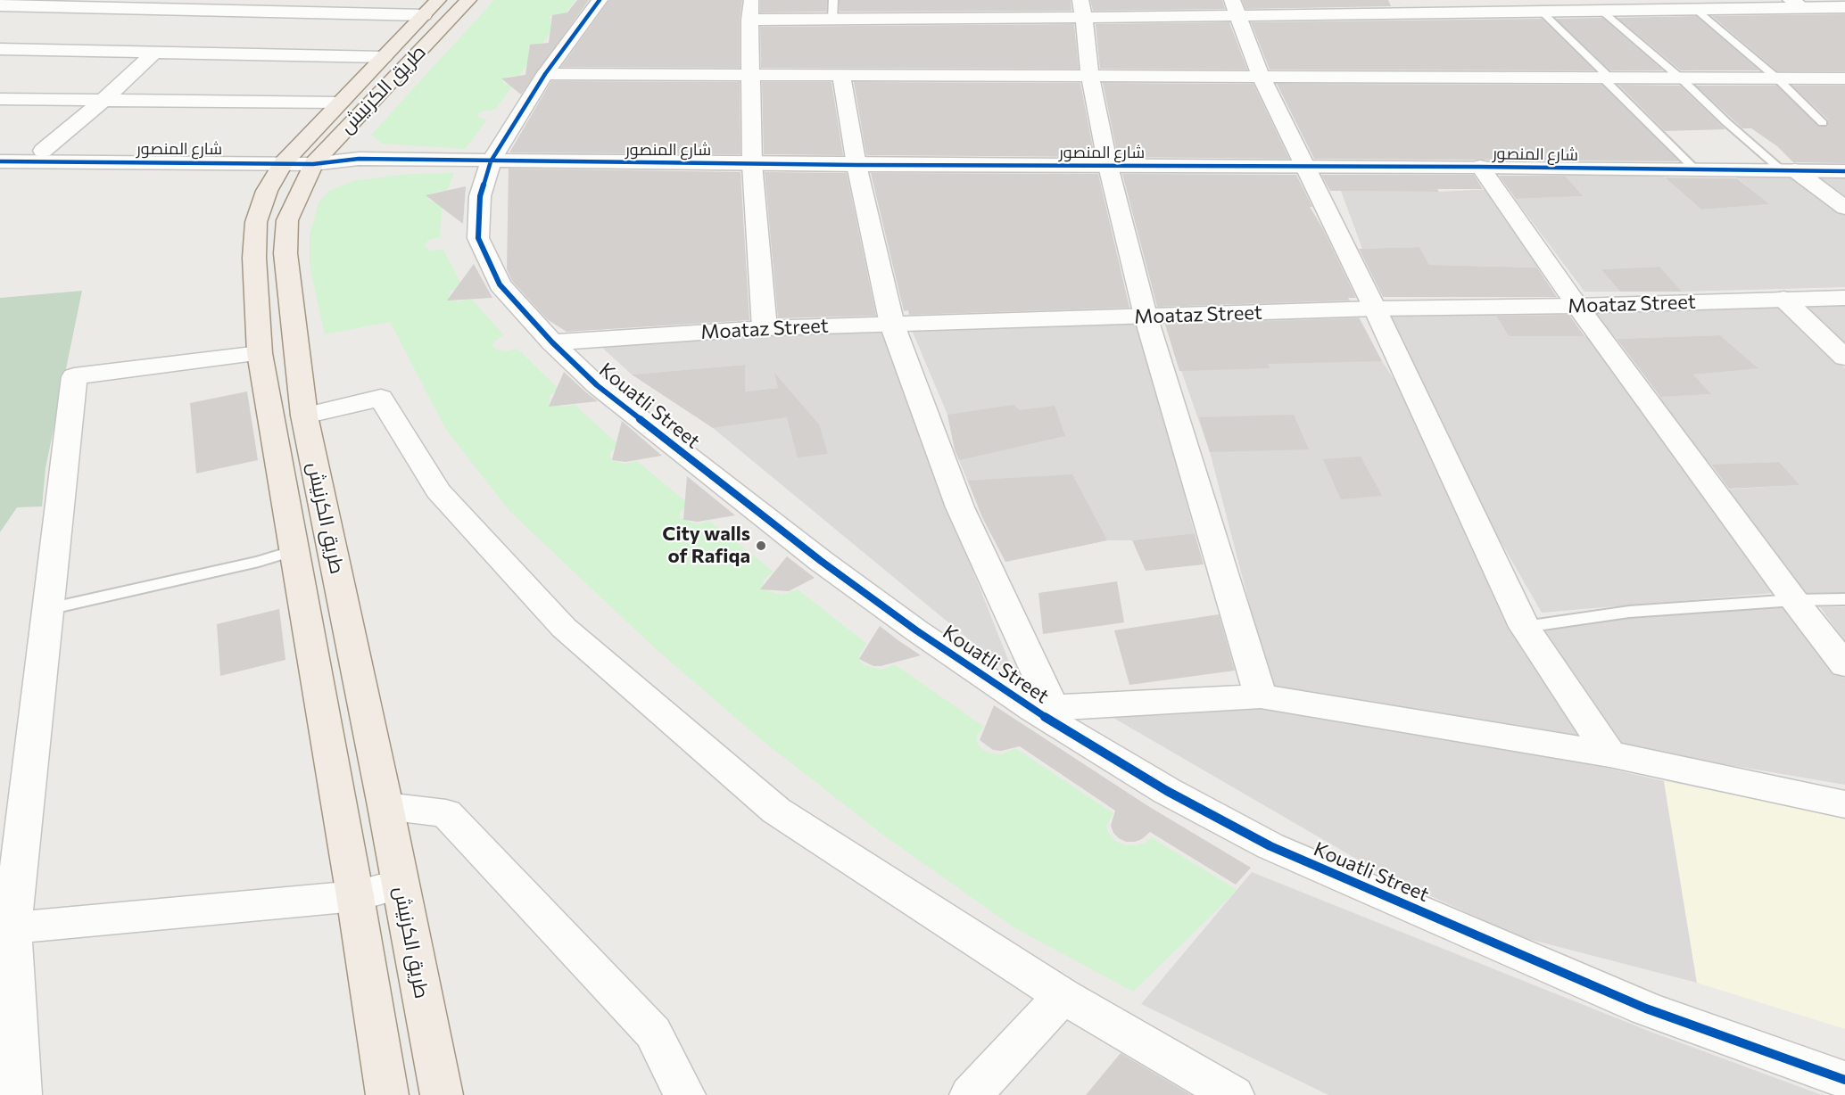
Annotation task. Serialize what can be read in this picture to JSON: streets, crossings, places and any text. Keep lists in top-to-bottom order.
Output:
{
  "streets": {
    "main road": ["طريق الكرنيش"],
    "street": ["شارع المنصور", "Moataz Street", "Kouatli Street"]
  },
  "crossings": [
    ["طريق الكرنيش", "شارع المنصور"],
    ["شارع المنصور", "Kouatli Street"],
    ["Moataz Street", "Kouatli Street"]
  ],
  "places": ["City walls of Rafiqa"]
}
